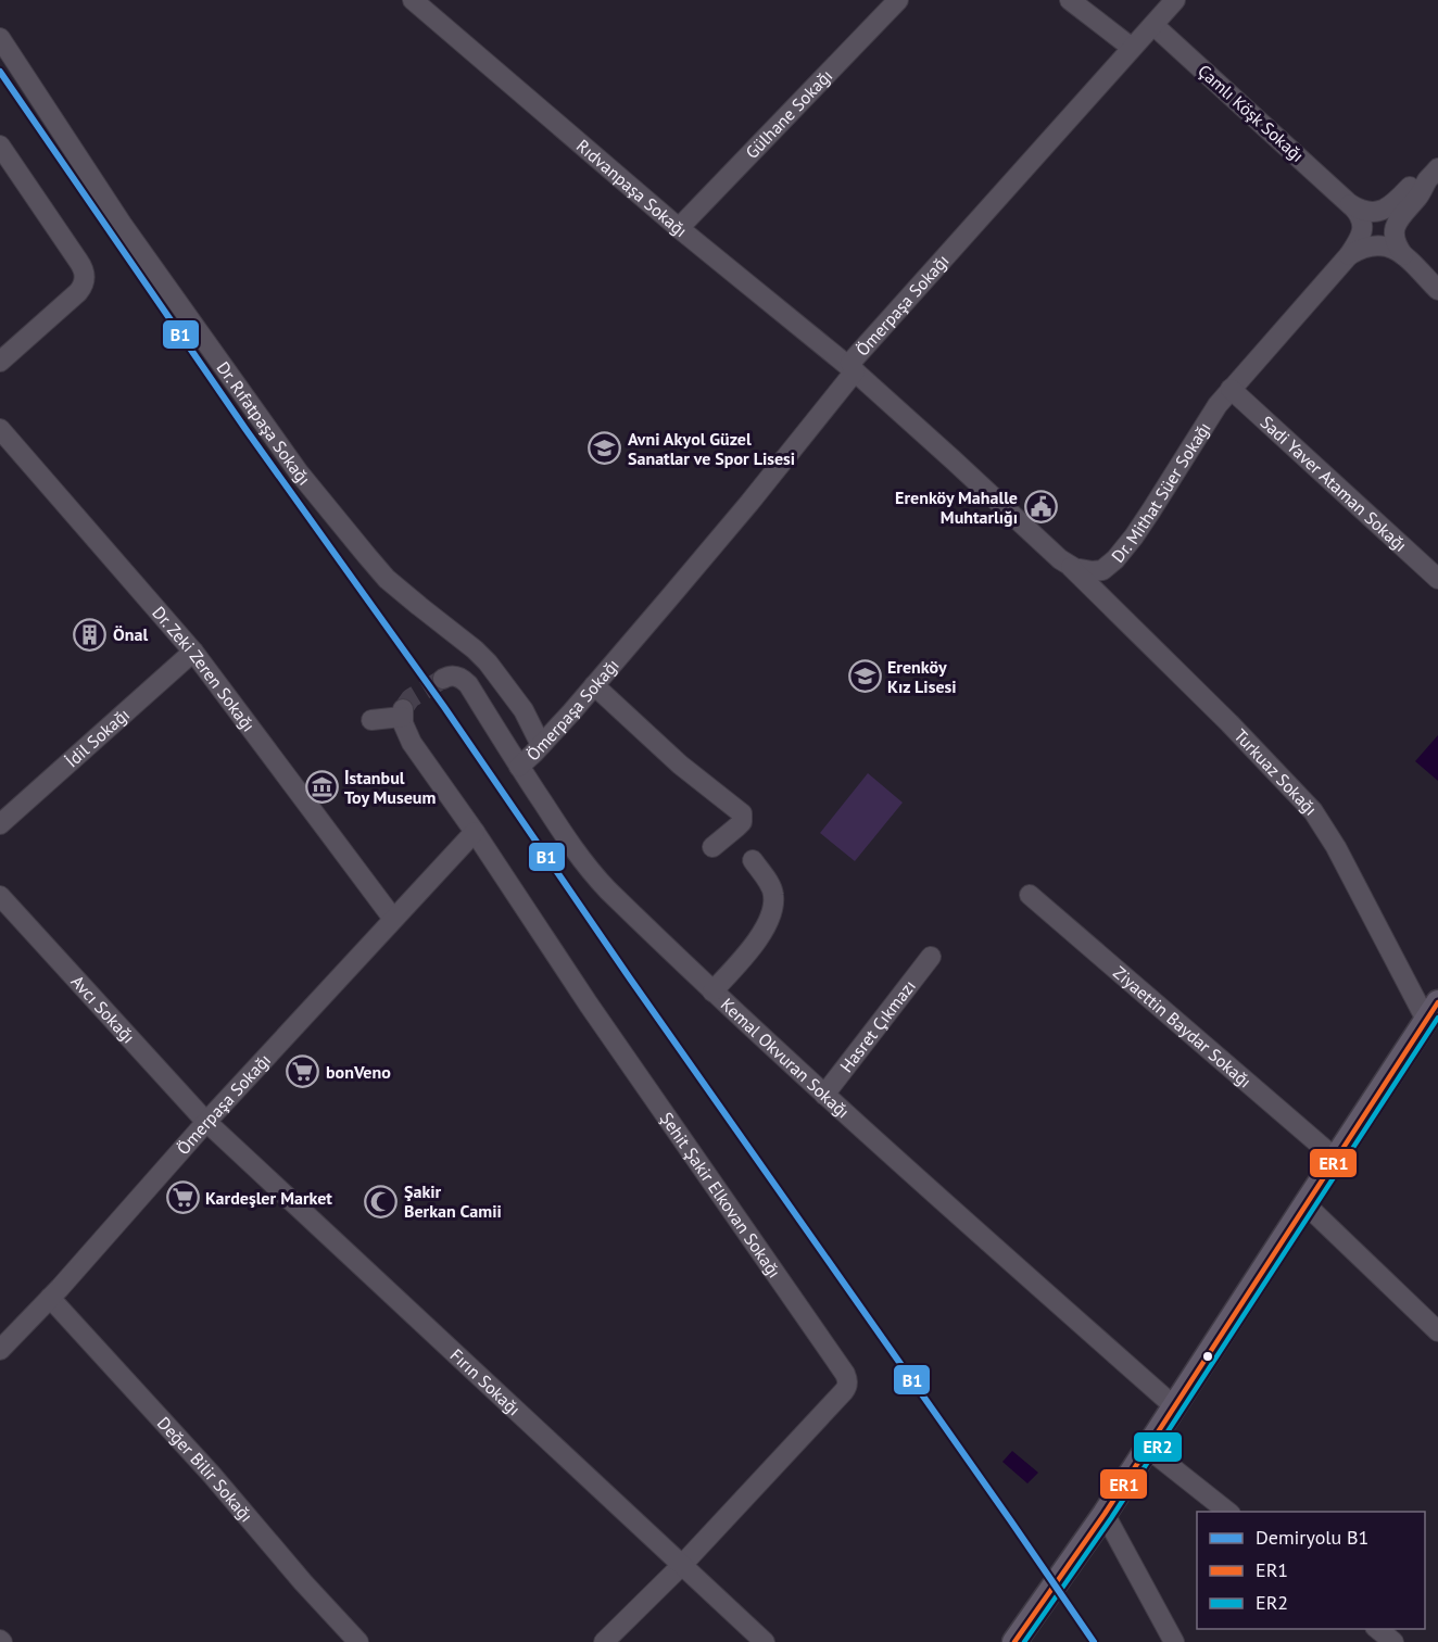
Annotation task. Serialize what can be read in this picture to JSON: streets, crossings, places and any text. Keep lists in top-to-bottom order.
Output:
{
  "streets": {
    "street": [
      "Çamlı Köşk Sokağı",
      "Gülhane Sokağı",
      "Rıdvanpaşa Sokağı",
      "Ömerpaşa Sokağı",
      "Dr. Rıfatpaşa Sokağı",
      "Sadi Yaver Ataman Sokağı",
      "Dr. Mithat Süer Sokağı",
      "Dr. Zeki Zeren Sokağı",
      "İdil Sokağı",
      "Turkuaz Sokağı",
      "Avcı Sokağı",
      "Hasret Çıkmazı",
      "Ziyaettin Baydar Sokağı",
      "Kemal Okvuran Sokağı",
      "Şehit Şakir Elkovan Sokağı",
      "Fırın Sokağı",
      "Değer Bilir Sokağı"
    ]
  },
  "crossings": [
    ["Çamlı Köşk Sokağı", "Ömerpaşa Sokağı"],
    ["Çamlı Köşk Sokağı", "Dr. Mithat Süer Sokağı"],
    ["Gülhane Sokağı", "Rıdvanpaşa Sokağı"],
    ["Rıdvanpaşa Sokağı", "Ömerpaşa Sokağı"],
    ["Ömerpaşa Sokağı", "Dr. Rıfatpaşa Sokağı"],
    ["Ömerpaşa Sokağı", "Dr. Zeki Zeren Sokağı"],
    ["Ömerpaşa Sokağı", "Avcı Sokağı"],
    ["Ömerpaşa Sokağı", "Kemal Okvuran Sokağı"],
    ["Ömerpaşa Sokağı", "Şehit Şakir Elkovan Sokağı"],
    ["Ömerpaşa Sokağı", "Fırın Sokağı"],
    ["Ömerpaşa Sokağı", "Değer Bilir Sokağı"],
    ["Sadi Yaver Ataman Sokağı", "Dr. Mithat Süer Sokağı"],
    ["Dr. Mithat Süer Sokağı", "Turkuaz Sokağı"],
    ["Dr. Zeki Zeren Sokağı", "İdil Sokağı"],
    ["Avcı Sokağı", "Fırın Sokağı"],
    ["Hasret Çıkmazı", "Kemal Okvuran Sokağı"],
    ["Şehit Şakir Elkovan Sokağı", "Fırın Sokağı"]
  ],
  "places": {
    "school or university": ["Avni Akyol Güzel Sanatlar ve Spor Lisesi", "Erenköy Kız Lisesi"],
    "public building": ["Erenköy Mahalle Muhtarlığı"],
    "building": ["Önal"],
    "museum": ["İstanbul Toy Museum"],
    "supermarket": ["bonVeno", "Kardeşler Market"],
    "mosque": ["Şakir Berkan Camii"]
  },
  "lines": ["rail line B1", "transit line ER1", "transit line ER2"],
  "legend": ["Demiryolu B1", "ER1", "ER2"]
}
